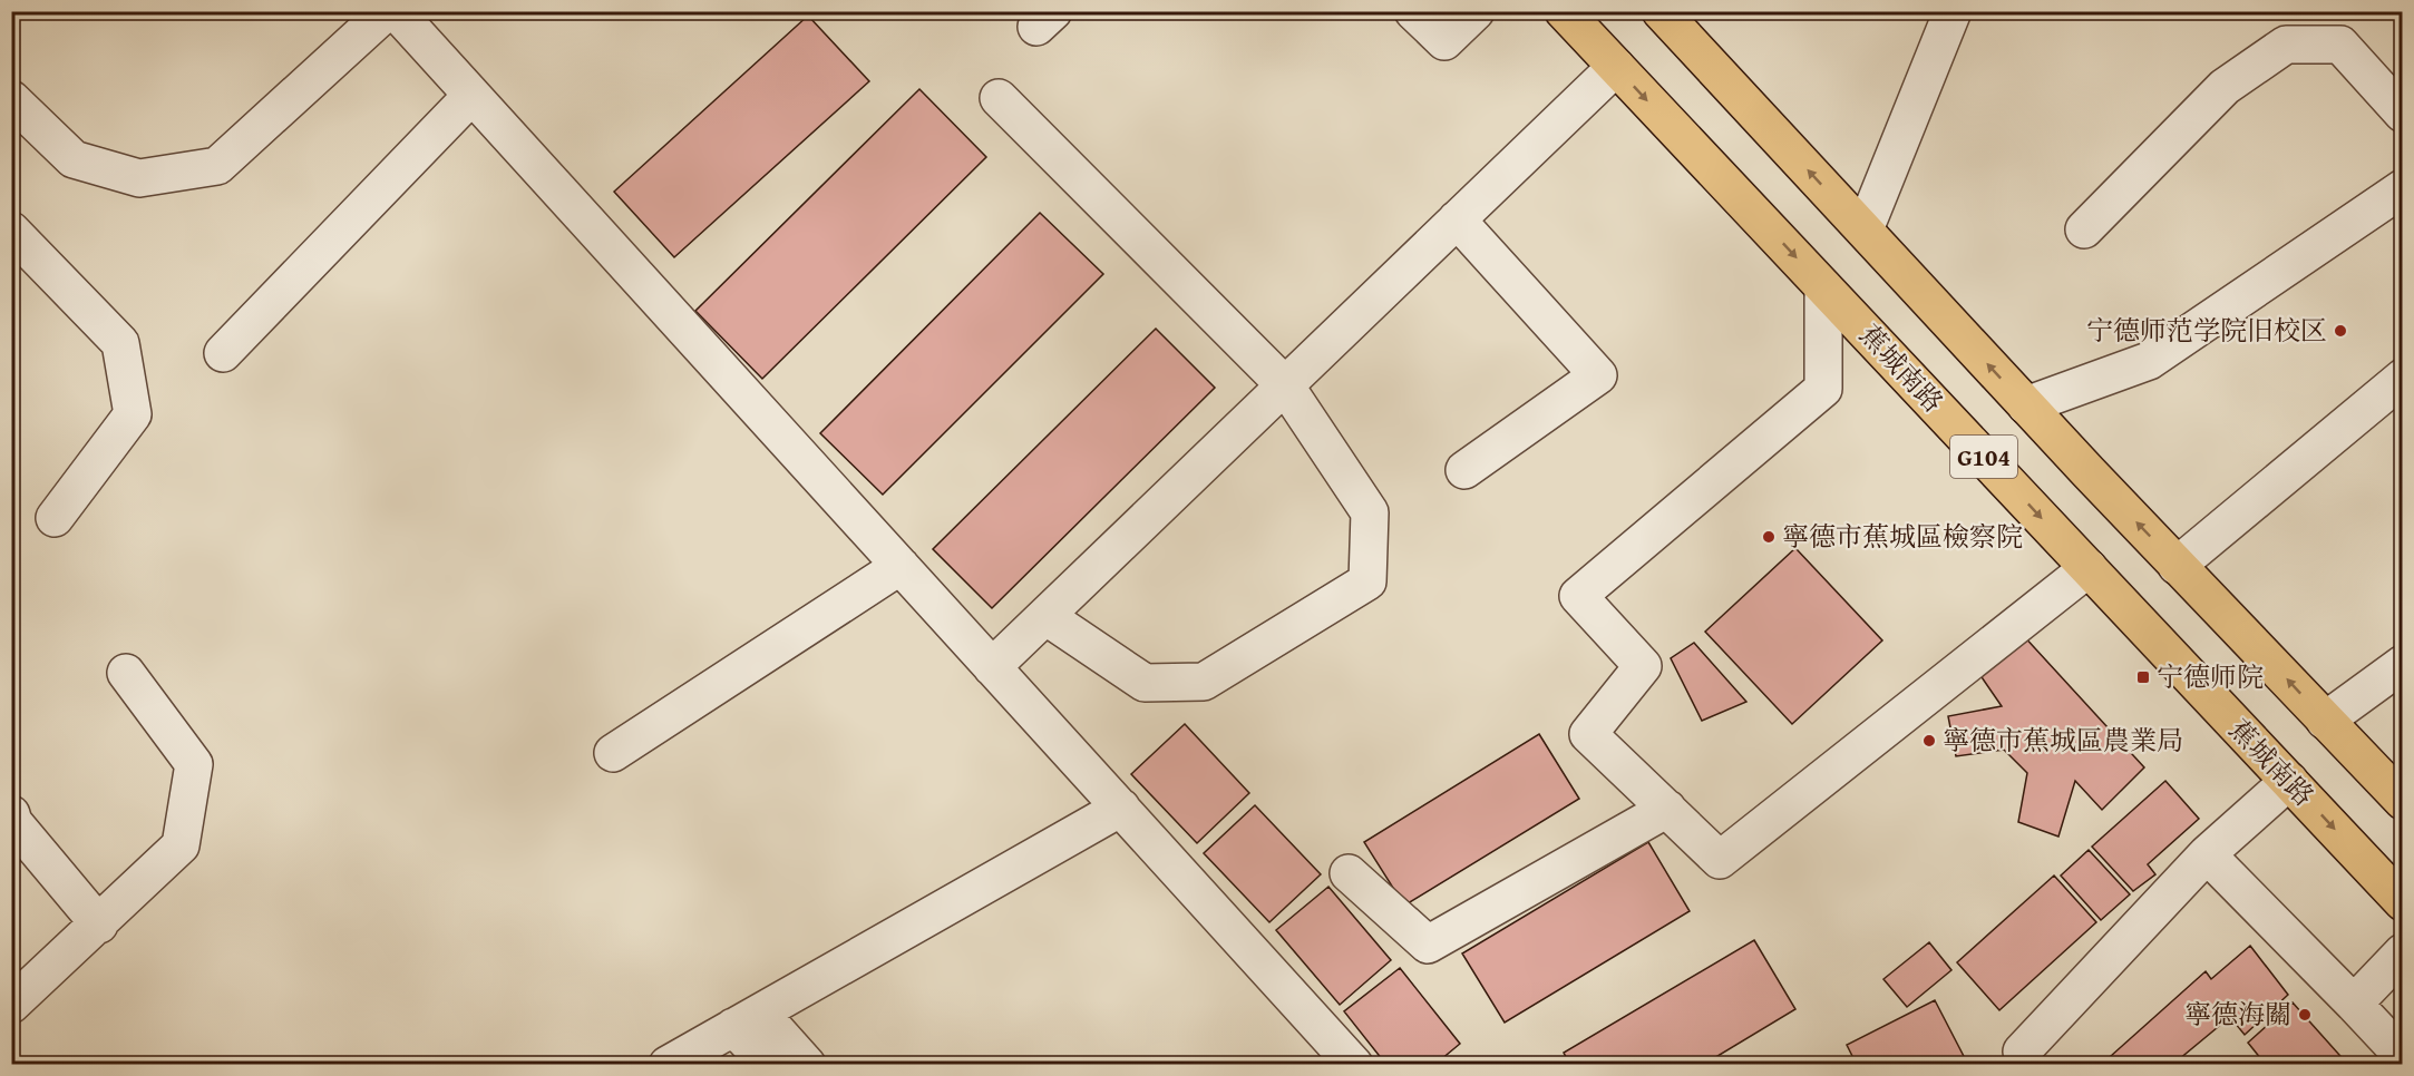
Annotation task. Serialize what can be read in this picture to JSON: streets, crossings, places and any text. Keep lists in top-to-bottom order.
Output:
{
  "streets": {
    "highway": ["蕉城南路", "G104"]
  },
  "places": {
    "other": [
      "宁德师范学院旧校区",
      "寧德市蕉城區檢察院",
      "寧德市蕉城區農業局",
      "寧德海關"
    ],
    "transit": ["宁德师院"]
  }
}
